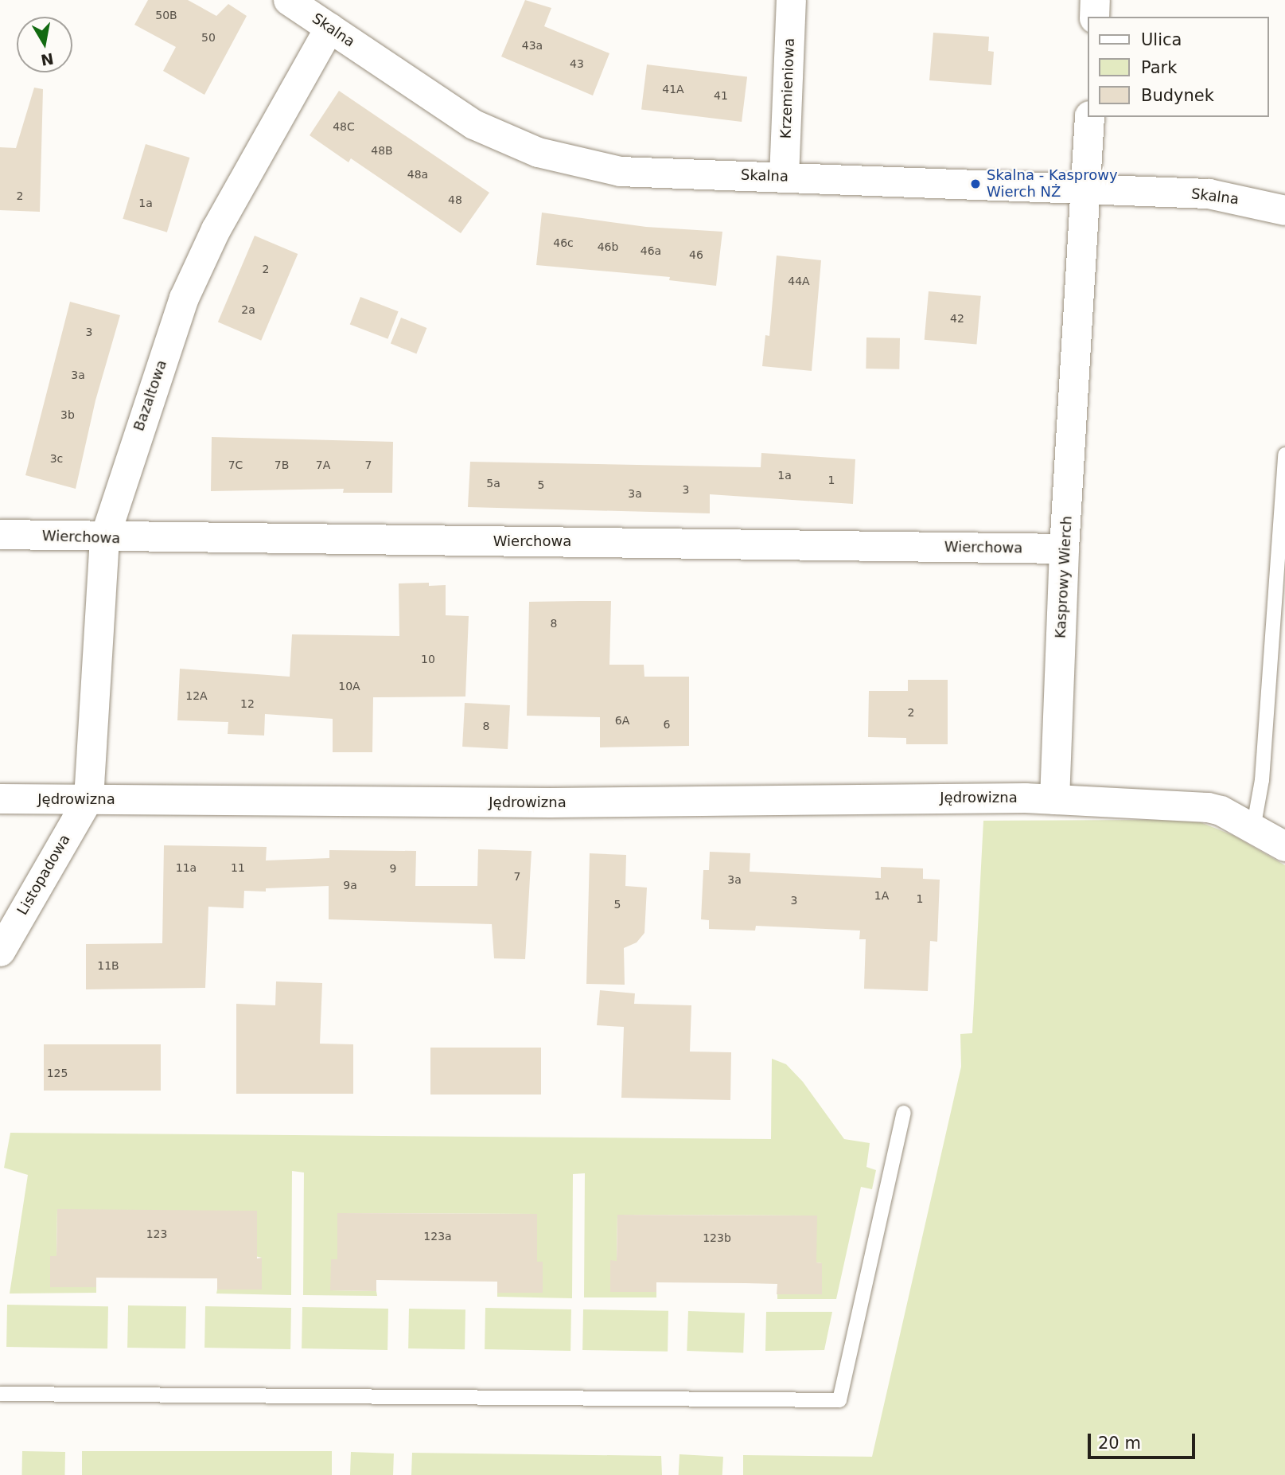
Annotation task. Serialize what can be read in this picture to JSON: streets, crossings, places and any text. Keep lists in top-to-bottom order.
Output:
{
  "streets": {
    "street": [
      "Skalna",
      "Krzemieniowa",
      "Bazaltowa",
      "Wierchowa",
      "Kasprowy Wierch",
      "Jędrowizna",
      "Listopadowa"
    ]
  },
  "crossings": [
    ["Skalna", "Krzemieniowa"],
    ["Skalna", "Bazaltowa"],
    ["Skalna", "Kasprowy Wierch"],
    ["Bazaltowa", "Wierchowa"],
    ["Bazaltowa", "Jędrowizna"],
    ["Bazaltowa", "Listopadowa"],
    ["Wierchowa", "Kasprowy Wierch"],
    ["Kasprowy Wierch", "Jędrowizna"],
    ["Jędrowizna", "Listopadowa"]
  ],
  "places": ["Skalna - Kasprowy Wierch NŻ"],
  "house_numbers": [
    "50B",
    "50",
    "43a",
    "43",
    "41A",
    "41",
    "48C",
    "48B",
    "48a",
    "2",
    "48",
    "1a",
    "46c",
    "46b",
    "46a",
    "46",
    "2",
    "44A",
    "2a",
    "42",
    "3",
    "3a",
    "3b",
    "3c",
    "7C",
    "7B",
    "7A",
    "7",
    "1a",
    "1",
    "5a",
    "5",
    "3",
    "3a",
    "8",
    "10",
    "10A",
    "12A",
    "12",
    "2",
    "6A",
    "6",
    "8",
    "11a",
    "11",
    "9",
    "7",
    "3a",
    "9a",
    "1A",
    "1",
    "3",
    "5",
    "11B",
    "125",
    "123",
    "123a",
    "123b"
  ],
  "legend": ["Ulica", "Park", "Budynek"],
  "scale_bar": "20 m",
  "north": "bottom"
}
